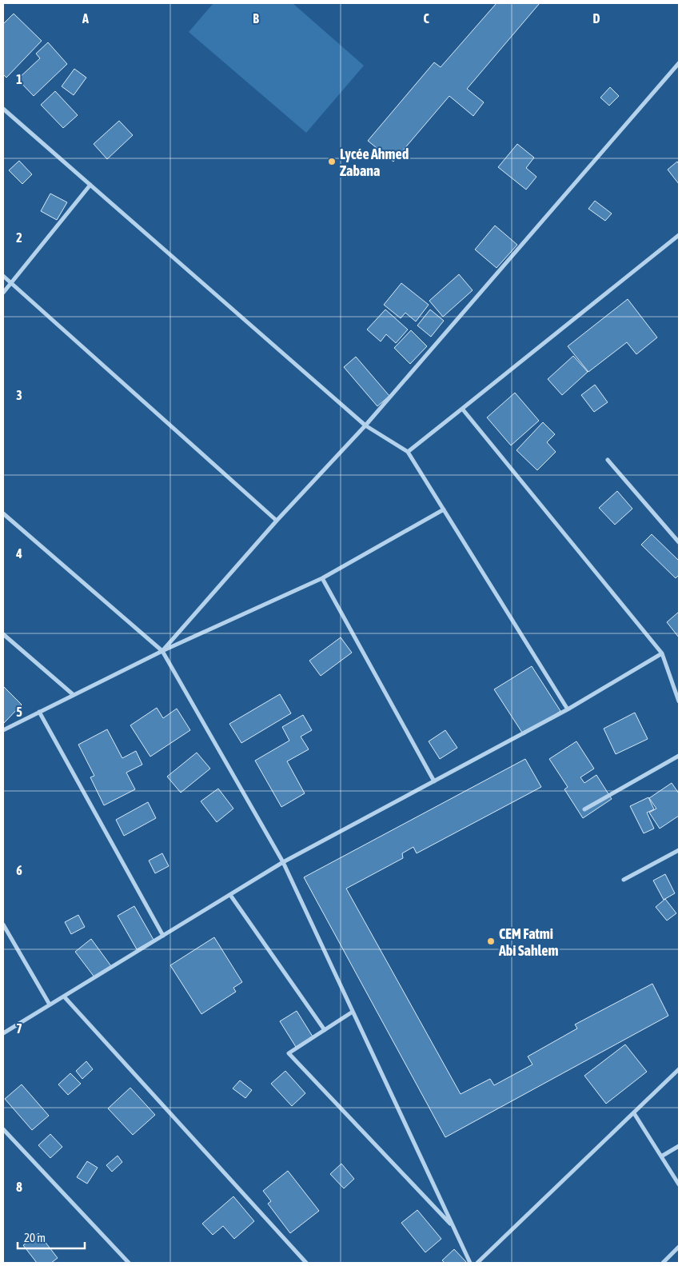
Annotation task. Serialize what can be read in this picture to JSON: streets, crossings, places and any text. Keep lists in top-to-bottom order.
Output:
{
  "places": ["Lycée Ahmed Zabana", "CEM Fatmi Abi Sahlem"],
  "scale_bar": "20 m",
  "grid": {
    "columns": [
      "A",
      "B",
      "C",
      "D"
    ],
    "rows": [
      "1",
      "2",
      "3",
      "4",
      "5",
      "6",
      "7",
      "8"
    ]
  }
}
